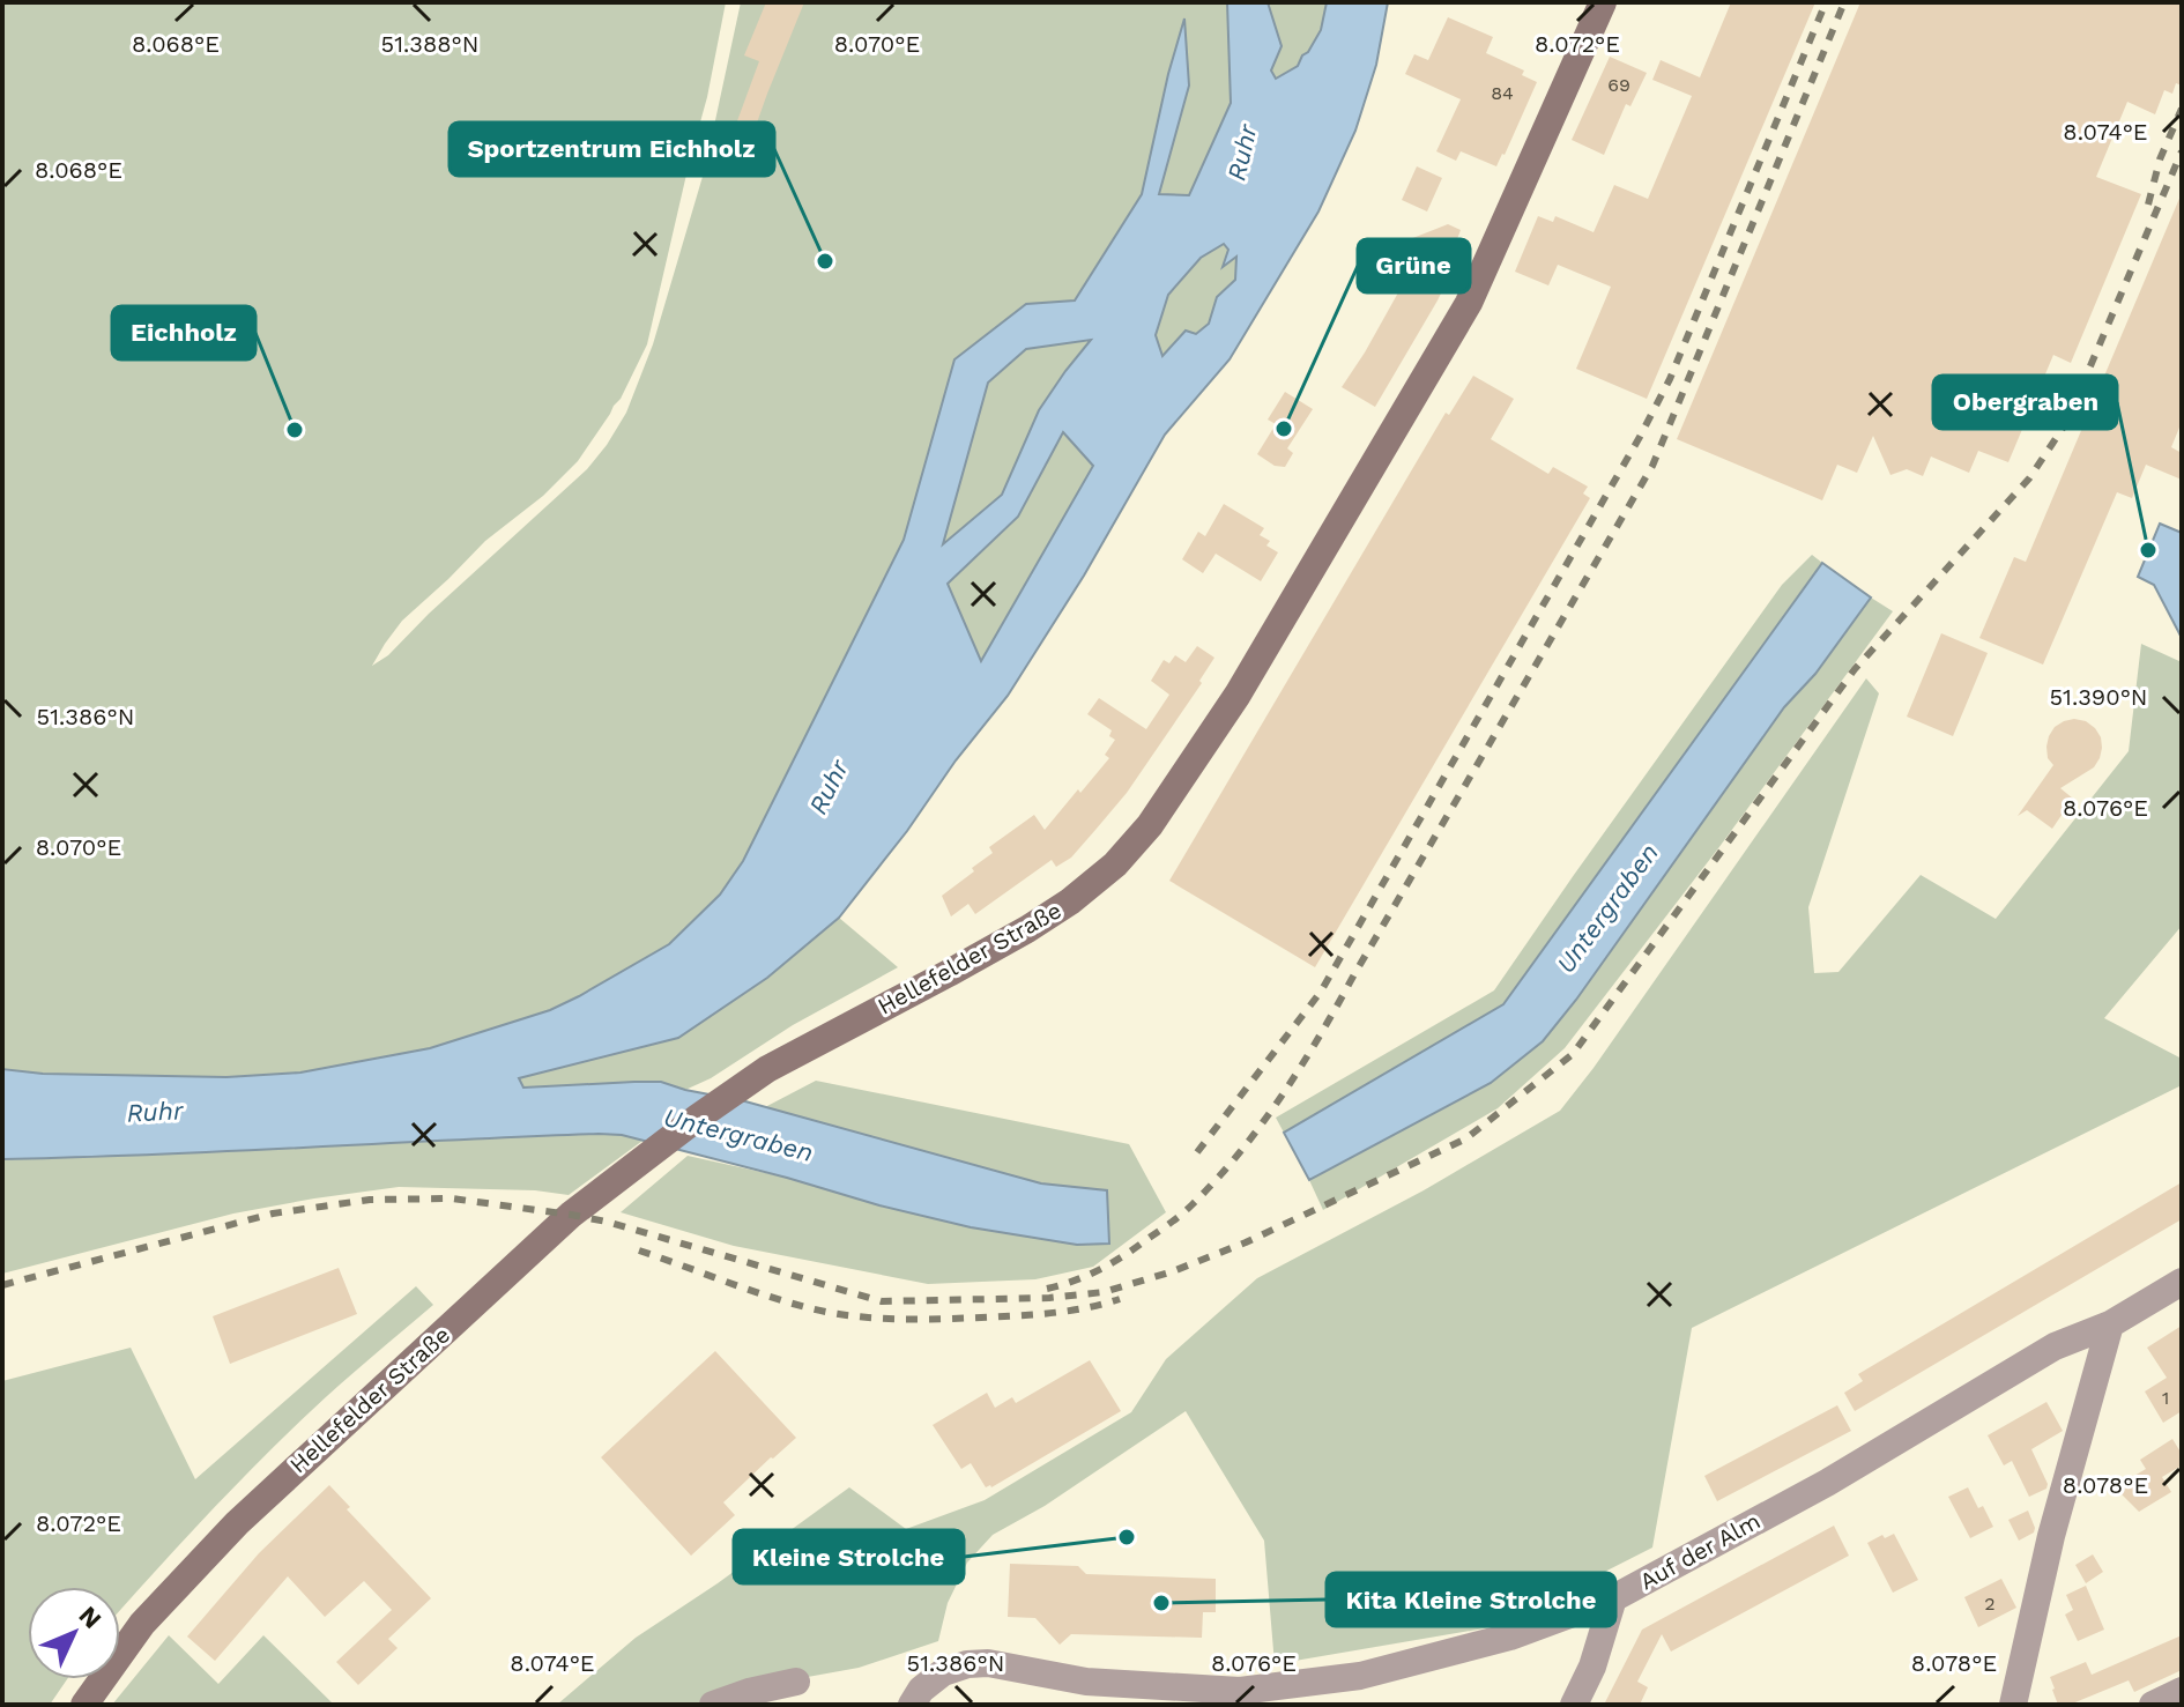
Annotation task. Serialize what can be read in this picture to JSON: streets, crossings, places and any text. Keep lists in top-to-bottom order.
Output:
{
  "streets": {
    "street": ["Hellefelder Straße", "Auf der Alm"]
  },
  "water": ["Ruhr", "Untergraben"],
  "places": [
    "Sportzentrum Eichholz",
    "Grüne",
    "Eichholz",
    "Obergraben",
    "Kleine Strolche",
    "Kita Kleine Strolche"
  ],
  "house_numbers": [
    "69",
    "84",
    "1",
    "2"
  ],
  "north": "top right",
  "coordinates": [
    "8.068°E",
    "8.070°E",
    "8.072°E",
    "51.388°N",
    "8.074°E",
    "51.390°N",
    "51.386°N",
    "8.076°E",
    "8.078°E"
  ]
}
